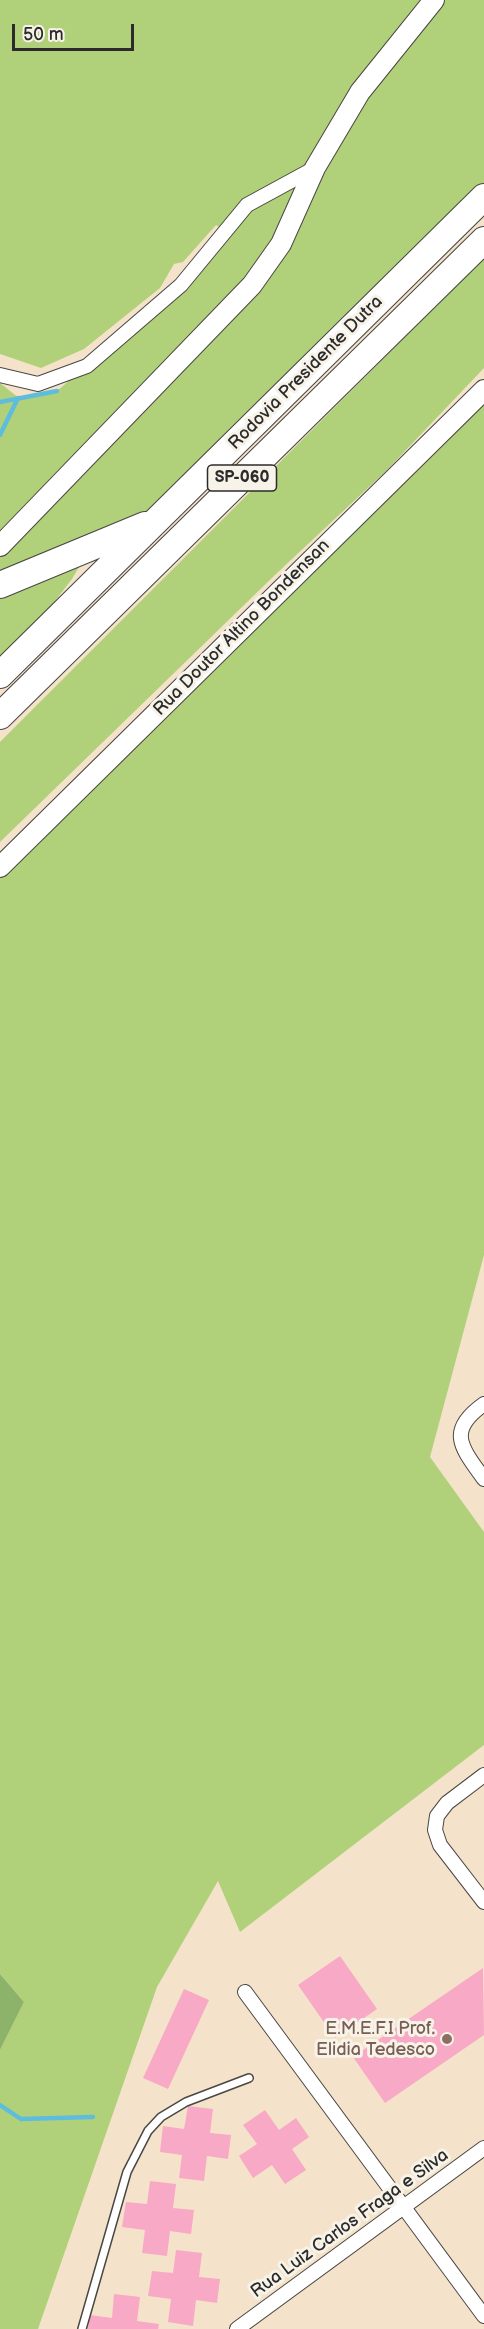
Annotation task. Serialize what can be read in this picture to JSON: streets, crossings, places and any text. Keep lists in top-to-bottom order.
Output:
{
  "streets": {
    "highway": ["Rodovia Presidente Dutra", "SP-060"],
    "street": ["Rua Doutor Altino Bondensan", "Rua Luiz Carlos Fraga e Silva"]
  },
  "places": ["E.M.E.F.I Prof. Elidia Tedesco"],
  "scale_bar": "50 m"
}
